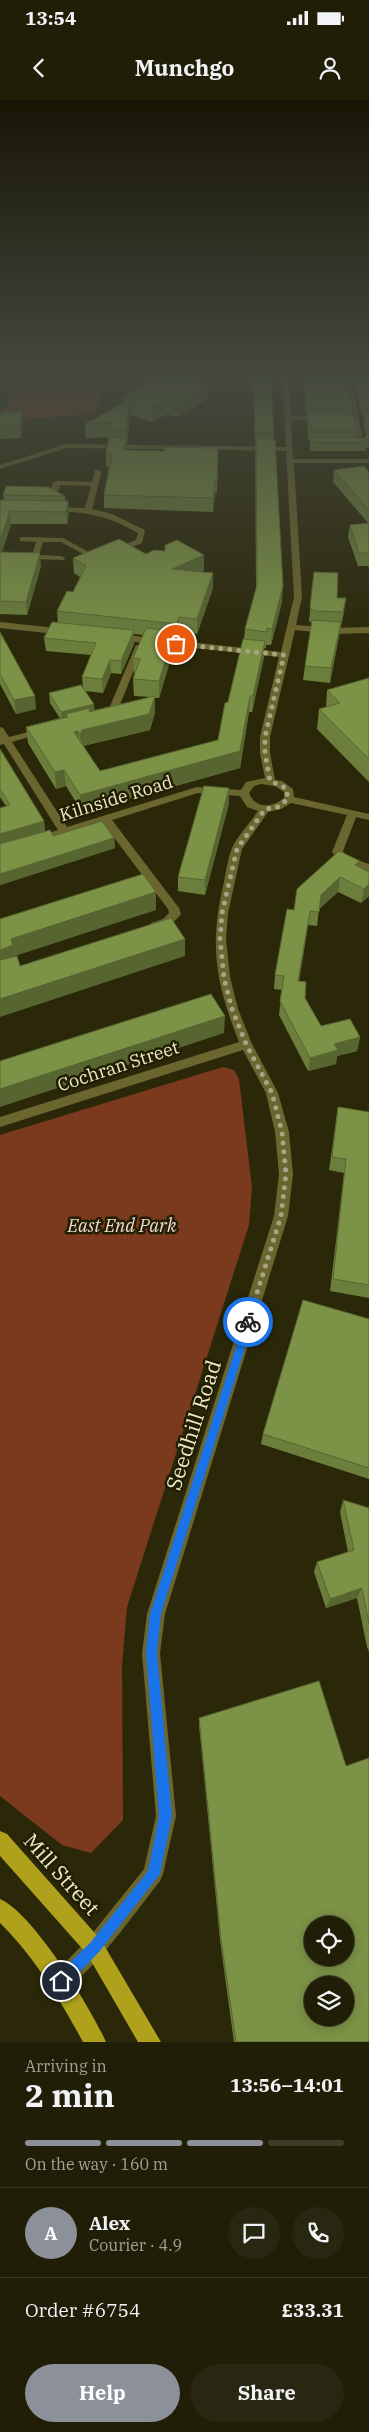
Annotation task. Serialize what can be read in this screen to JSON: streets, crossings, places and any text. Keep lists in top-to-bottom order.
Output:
{
  "streets": {
    "main road": ["Mill Street"],
    "street": ["Kilnside Road", "Cochran Street", "Seedhill Road"]
  },
  "crossings": [
    ["Kilnside Road", "Seedhill Road"],
    ["Cochran Street", "Seedhill Road"],
    ["Seedhill Road", "Mill Street"]
  ],
  "parks": ["East End Park"],
  "page": {
    "status": "13:54",
    "header": "Munchgo",
    "heading": ["2 min", "Arriving in", "13:56–14:01"],
    "panel": [
      "Alex",
      "Courier · 4.9",
      "Order #6754",
      "£33.31"
    ],
    "bar": "On the way · 160 m",
    "round": "A",
    "buttons": ["Help", "Share"]
  }
}
